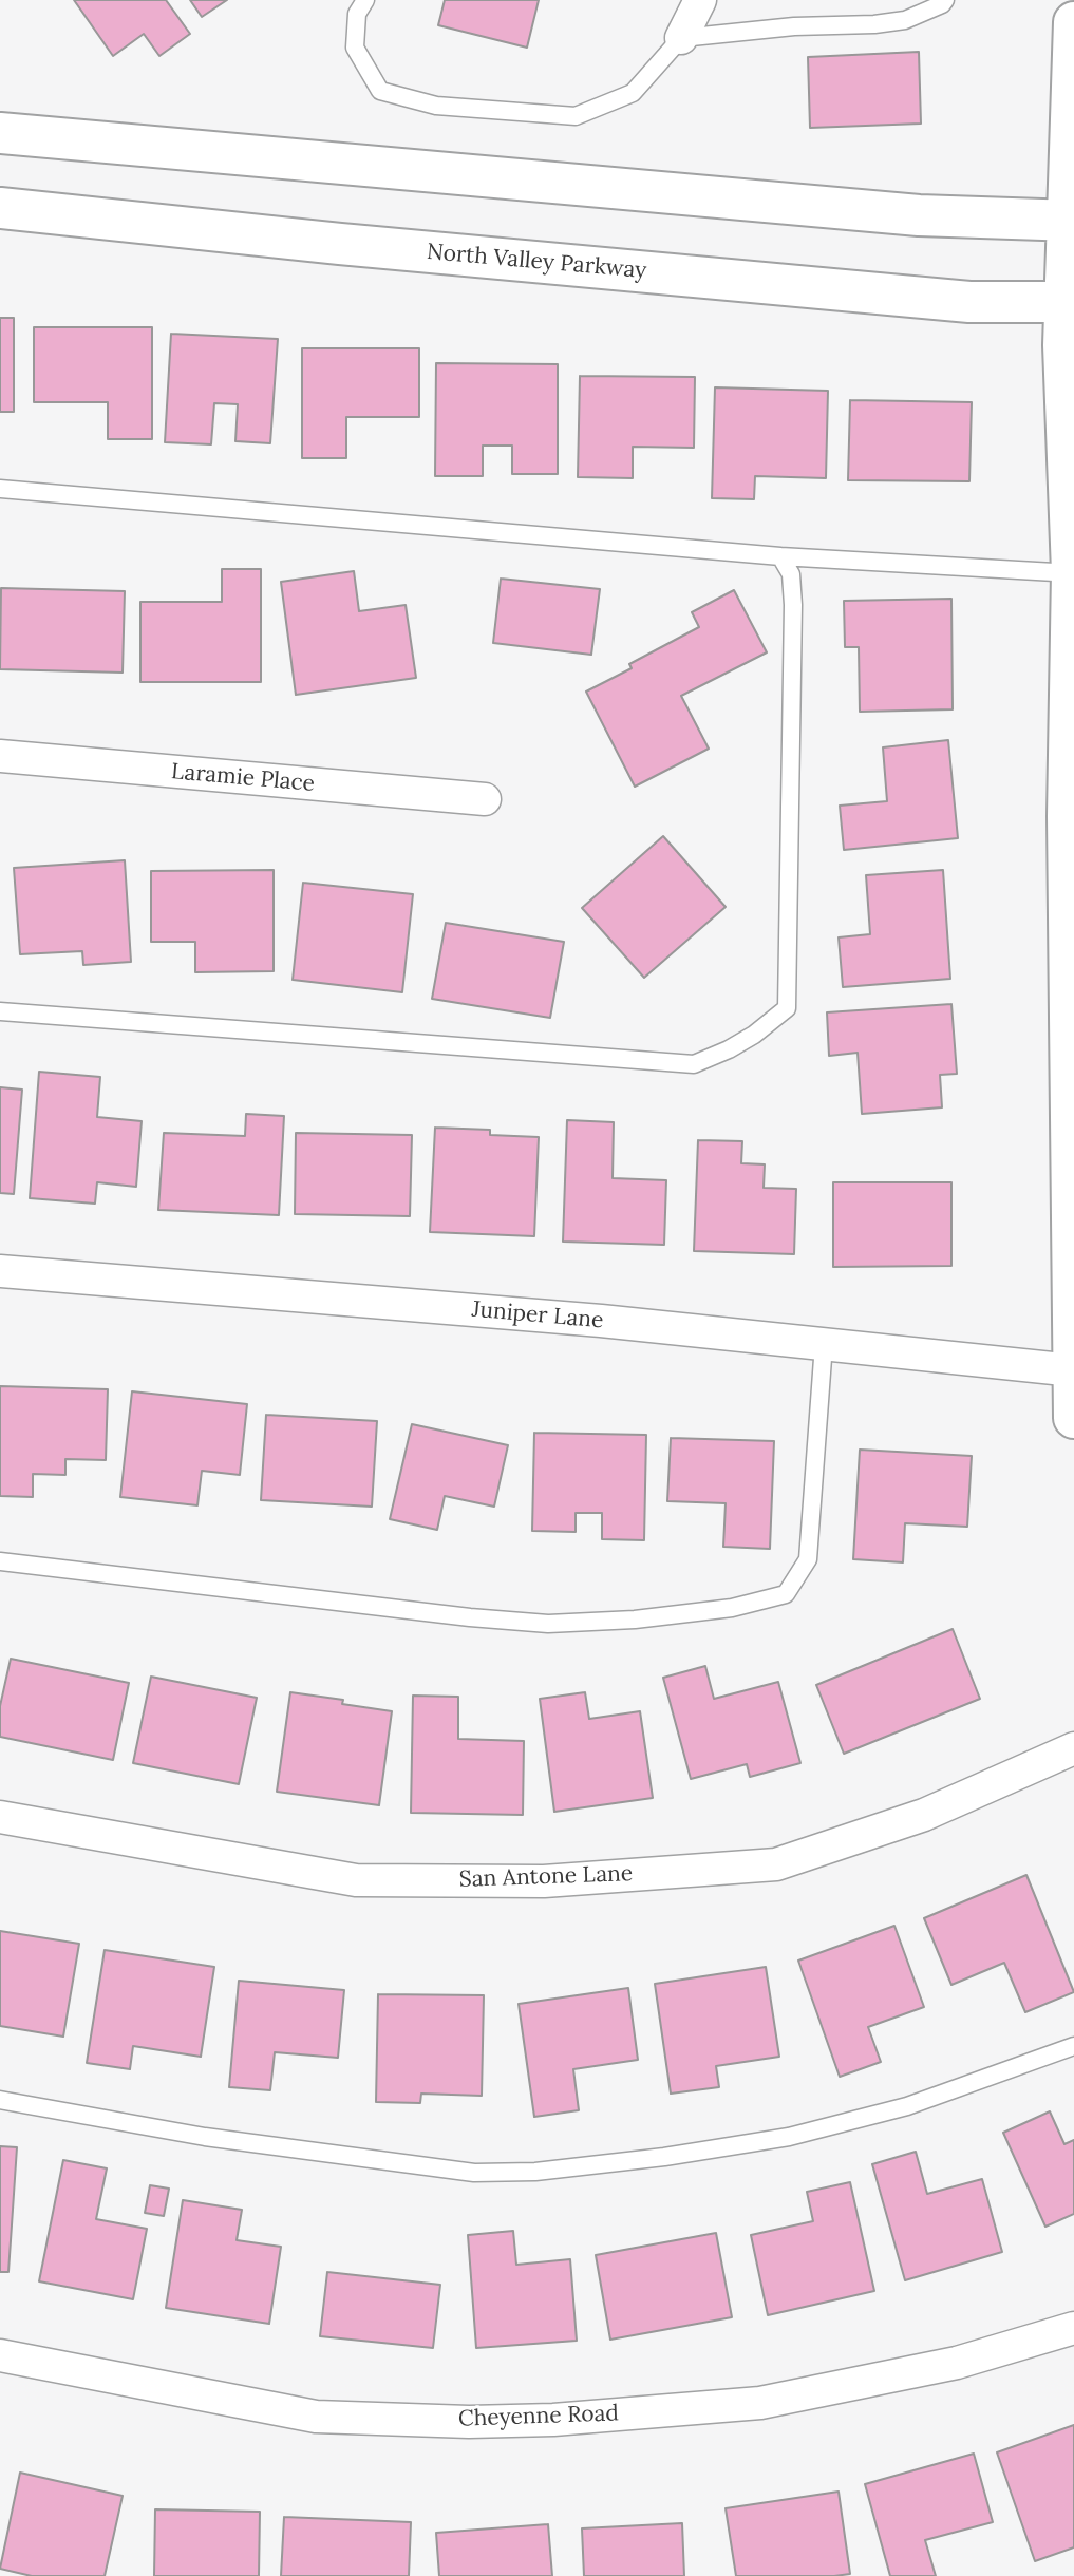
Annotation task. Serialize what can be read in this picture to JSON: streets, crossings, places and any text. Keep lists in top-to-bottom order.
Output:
{
  "streets": {
    "street": [
      "North Valley Parkway",
      "Laramie Place",
      "Juniper Lane",
      "San Antone Lane",
      "Cheyenne Road"
    ]
  }
}
